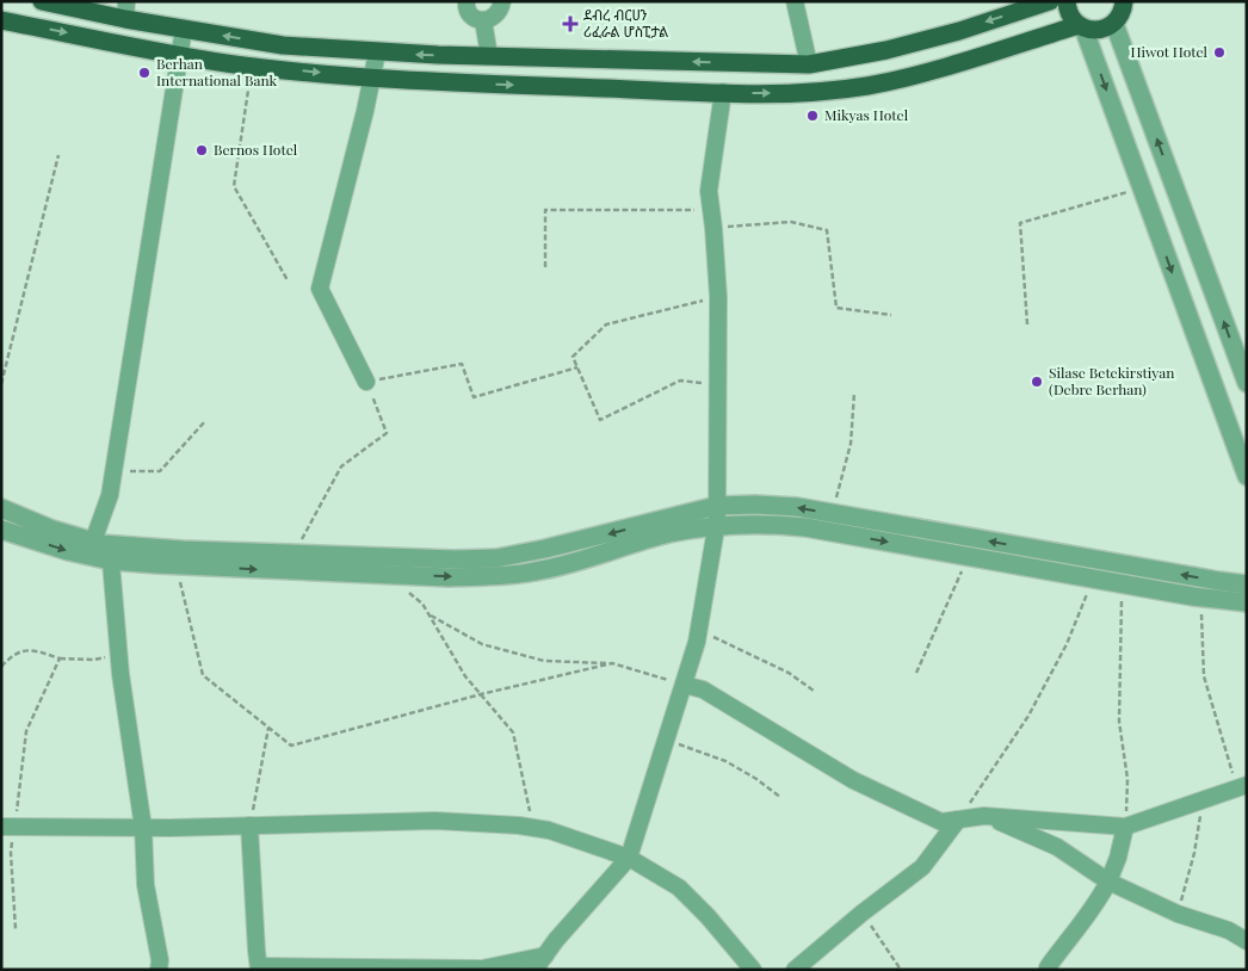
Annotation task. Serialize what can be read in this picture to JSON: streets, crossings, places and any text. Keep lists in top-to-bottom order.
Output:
{
  "places": {
    "health": ["ደብረ ብርሀን ሪፈራል ሆስፒታል"],
    "other": [
      "Hiwot Hotel",
      "Berhan International Bank",
      "Mikyas Hotel",
      "Bernos Hotel",
      "Silase Betekirstiyan (Debre Berhan)"
    ]
  }
}
